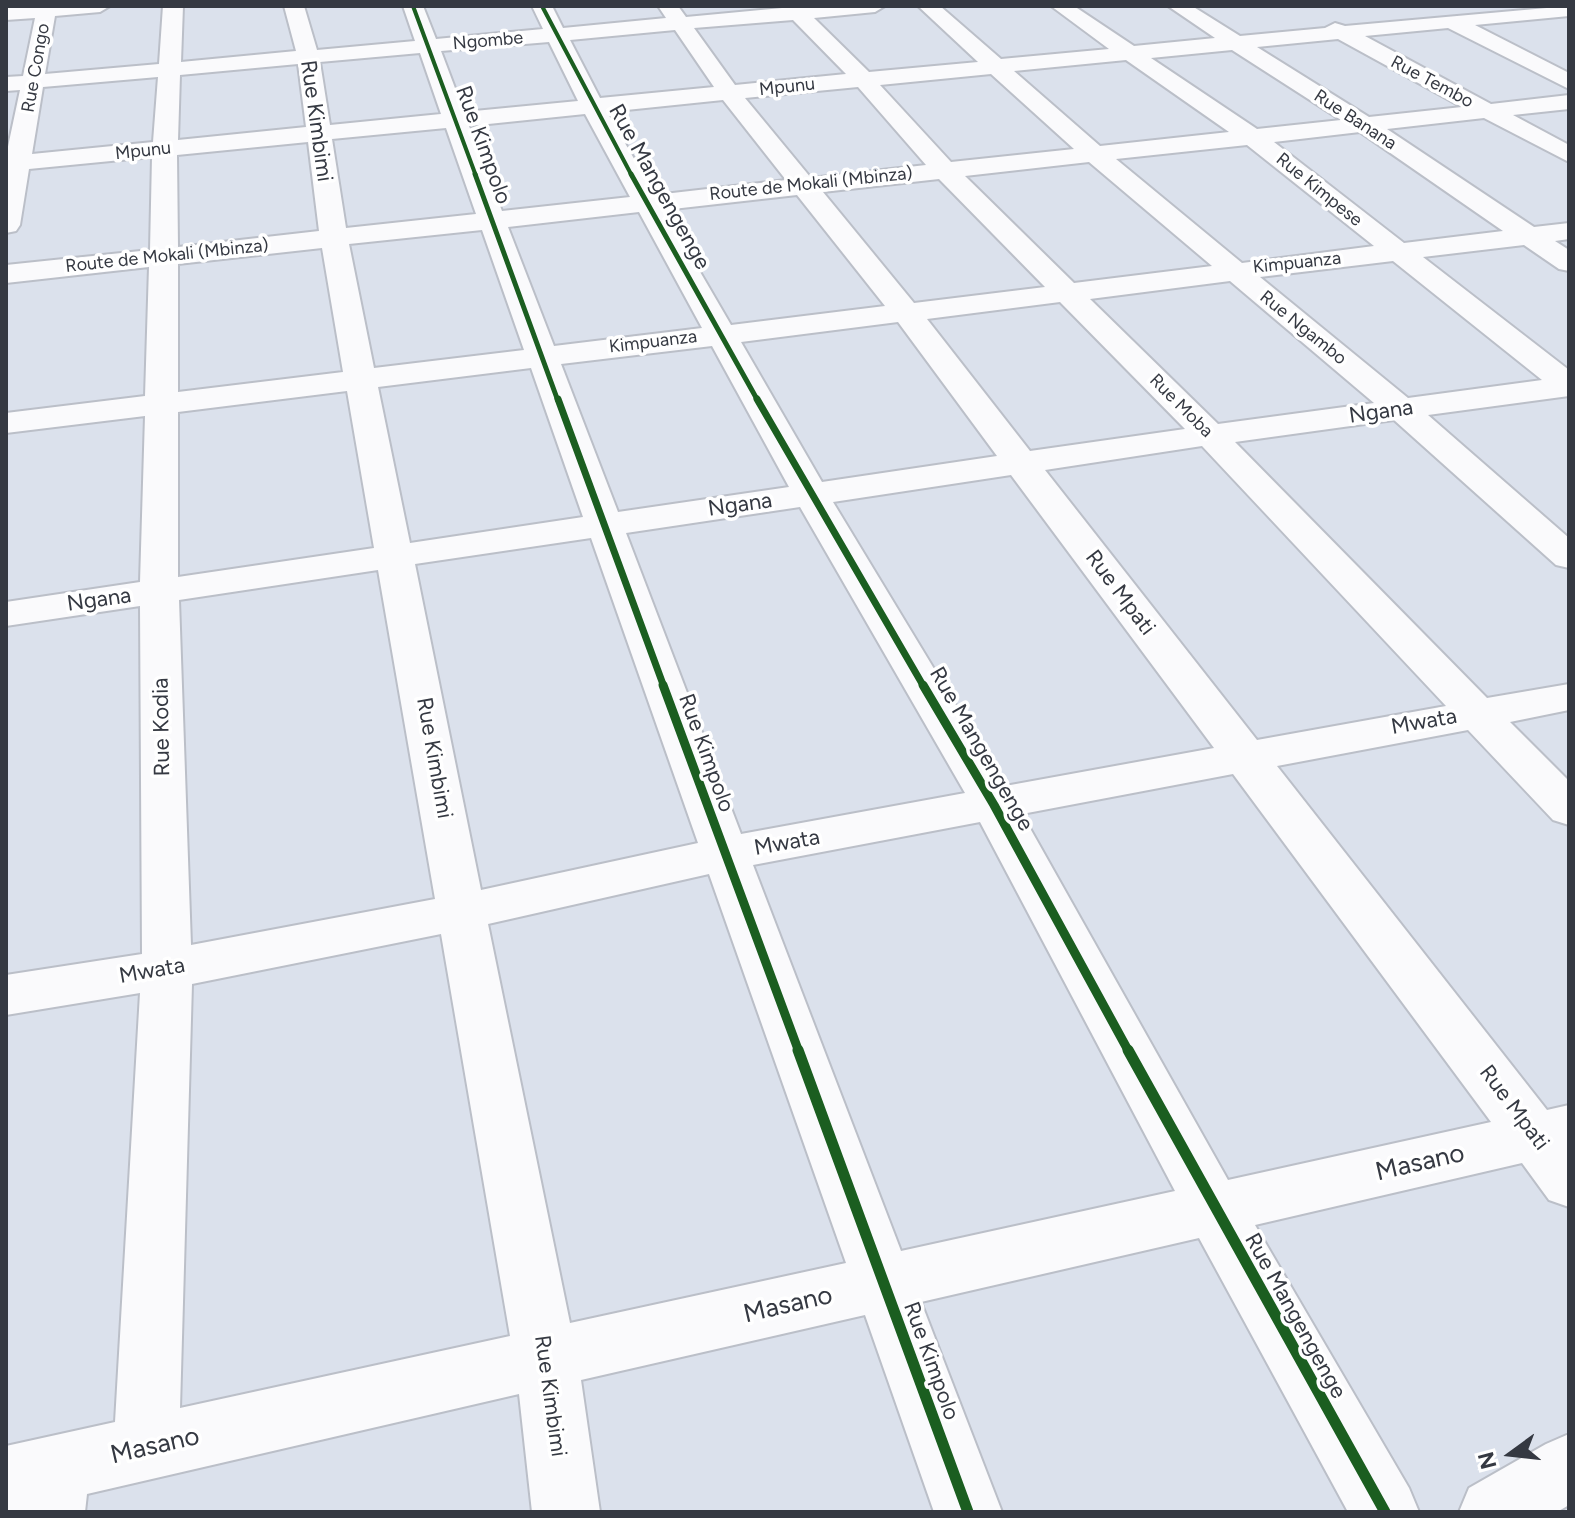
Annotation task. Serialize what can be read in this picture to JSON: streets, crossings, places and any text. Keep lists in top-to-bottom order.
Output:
{
  "streets": {
    "street": [
      "Ngombe",
      "Rue Congo",
      "Rue Tembo",
      "Mpunu",
      "Rue Banana",
      "Rue Kimbimi",
      "Rue Kimpolo",
      "Route de Mokali (Mbinza)",
      "Rue Mangengenge",
      "Rue Kimpese",
      "Kimpuanza",
      "Rue Ngambo",
      "Rue Moba",
      "Ngana",
      "Rue Mpati",
      "Mwata",
      "Rue Kodia",
      "Masano"
    ]
  },
  "crossings": [
    ["Ngombe", "Rue Congo"],
    ["Ngombe", "Rue Kimbimi"],
    ["Ngombe", "Rue Kimpolo"],
    ["Ngombe", "Rue Mangengenge"],
    ["Ngombe", "Rue Moba"],
    ["Ngombe", "Rue Mpati"],
    ["Ngombe", "Rue Kodia"],
    ["Rue Congo", "Mpunu"],
    ["Rue Tembo", "Mpunu"],
    ["Rue Tembo", "Route de Mokali (Mbinza)"],
    ["Mpunu", "Rue Banana"],
    ["Mpunu", "Rue Kimbimi"],
    ["Mpunu", "Rue Kimpolo"],
    ["Mpunu", "Rue Mangengenge"],
    ["Mpunu", "Rue Kimpese"],
    ["Mpunu", "Rue Ngambo"],
    ["Mpunu", "Rue Moba"],
    ["Mpunu", "Rue Mpati"],
    ["Mpunu", "Rue Kodia"],
    ["Rue Banana", "Route de Mokali (Mbinza)"],
    ["Rue Banana", "Kimpuanza"],
    ["Rue Kimbimi", "Route de Mokali (Mbinza)"],
    ["Rue Kimbimi", "Kimpuanza"],
    ["Rue Kimbimi", "Ngana"],
    ["Rue Kimbimi", "Mwata"],
    ["Rue Kimbimi", "Masano"],
    ["Rue Kimpolo", "Route de Mokali (Mbinza)"],
    ["Rue Kimpolo", "Kimpuanza"],
    ["Rue Kimpolo", "Ngana"],
    ["Rue Kimpolo", "Mwata"],
    ["Rue Kimpolo", "Masano"],
    ["Route de Mokali (Mbinza)", "Rue Mangengenge"],
    ["Route de Mokali (Mbinza)", "Rue Kimpese"],
    ["Route de Mokali (Mbinza)", "Rue Ngambo"],
    ["Route de Mokali (Mbinza)", "Rue Moba"],
    ["Route de Mokali (Mbinza)", "Rue Mpati"],
    ["Route de Mokali (Mbinza)", "Rue Kodia"],
    ["Rue Mangengenge", "Kimpuanza"],
    ["Rue Mangengenge", "Ngana"],
    ["Rue Mangengenge", "Mwata"],
    ["Rue Mangengenge", "Masano"],
    ["Rue Kimpese", "Kimpuanza"],
    ["Rue Kimpese", "Ngana"],
    ["Kimpuanza", "Rue Ngambo"],
    ["Kimpuanza", "Rue Moba"],
    ["Kimpuanza", "Rue Mpati"],
    ["Kimpuanza", "Rue Kodia"],
    ["Rue Ngambo", "Ngana"],
    ["Rue Moba", "Ngana"],
    ["Rue Moba", "Mwata"],
    ["Ngana", "Rue Mpati"],
    ["Ngana", "Rue Kodia"],
    ["Rue Mpati", "Mwata"],
    ["Rue Mpati", "Masano"],
    ["Mwata", "Rue Kodia"],
    ["Rue Kodia", "Masano"]
  ],
  "north": "left"
}
